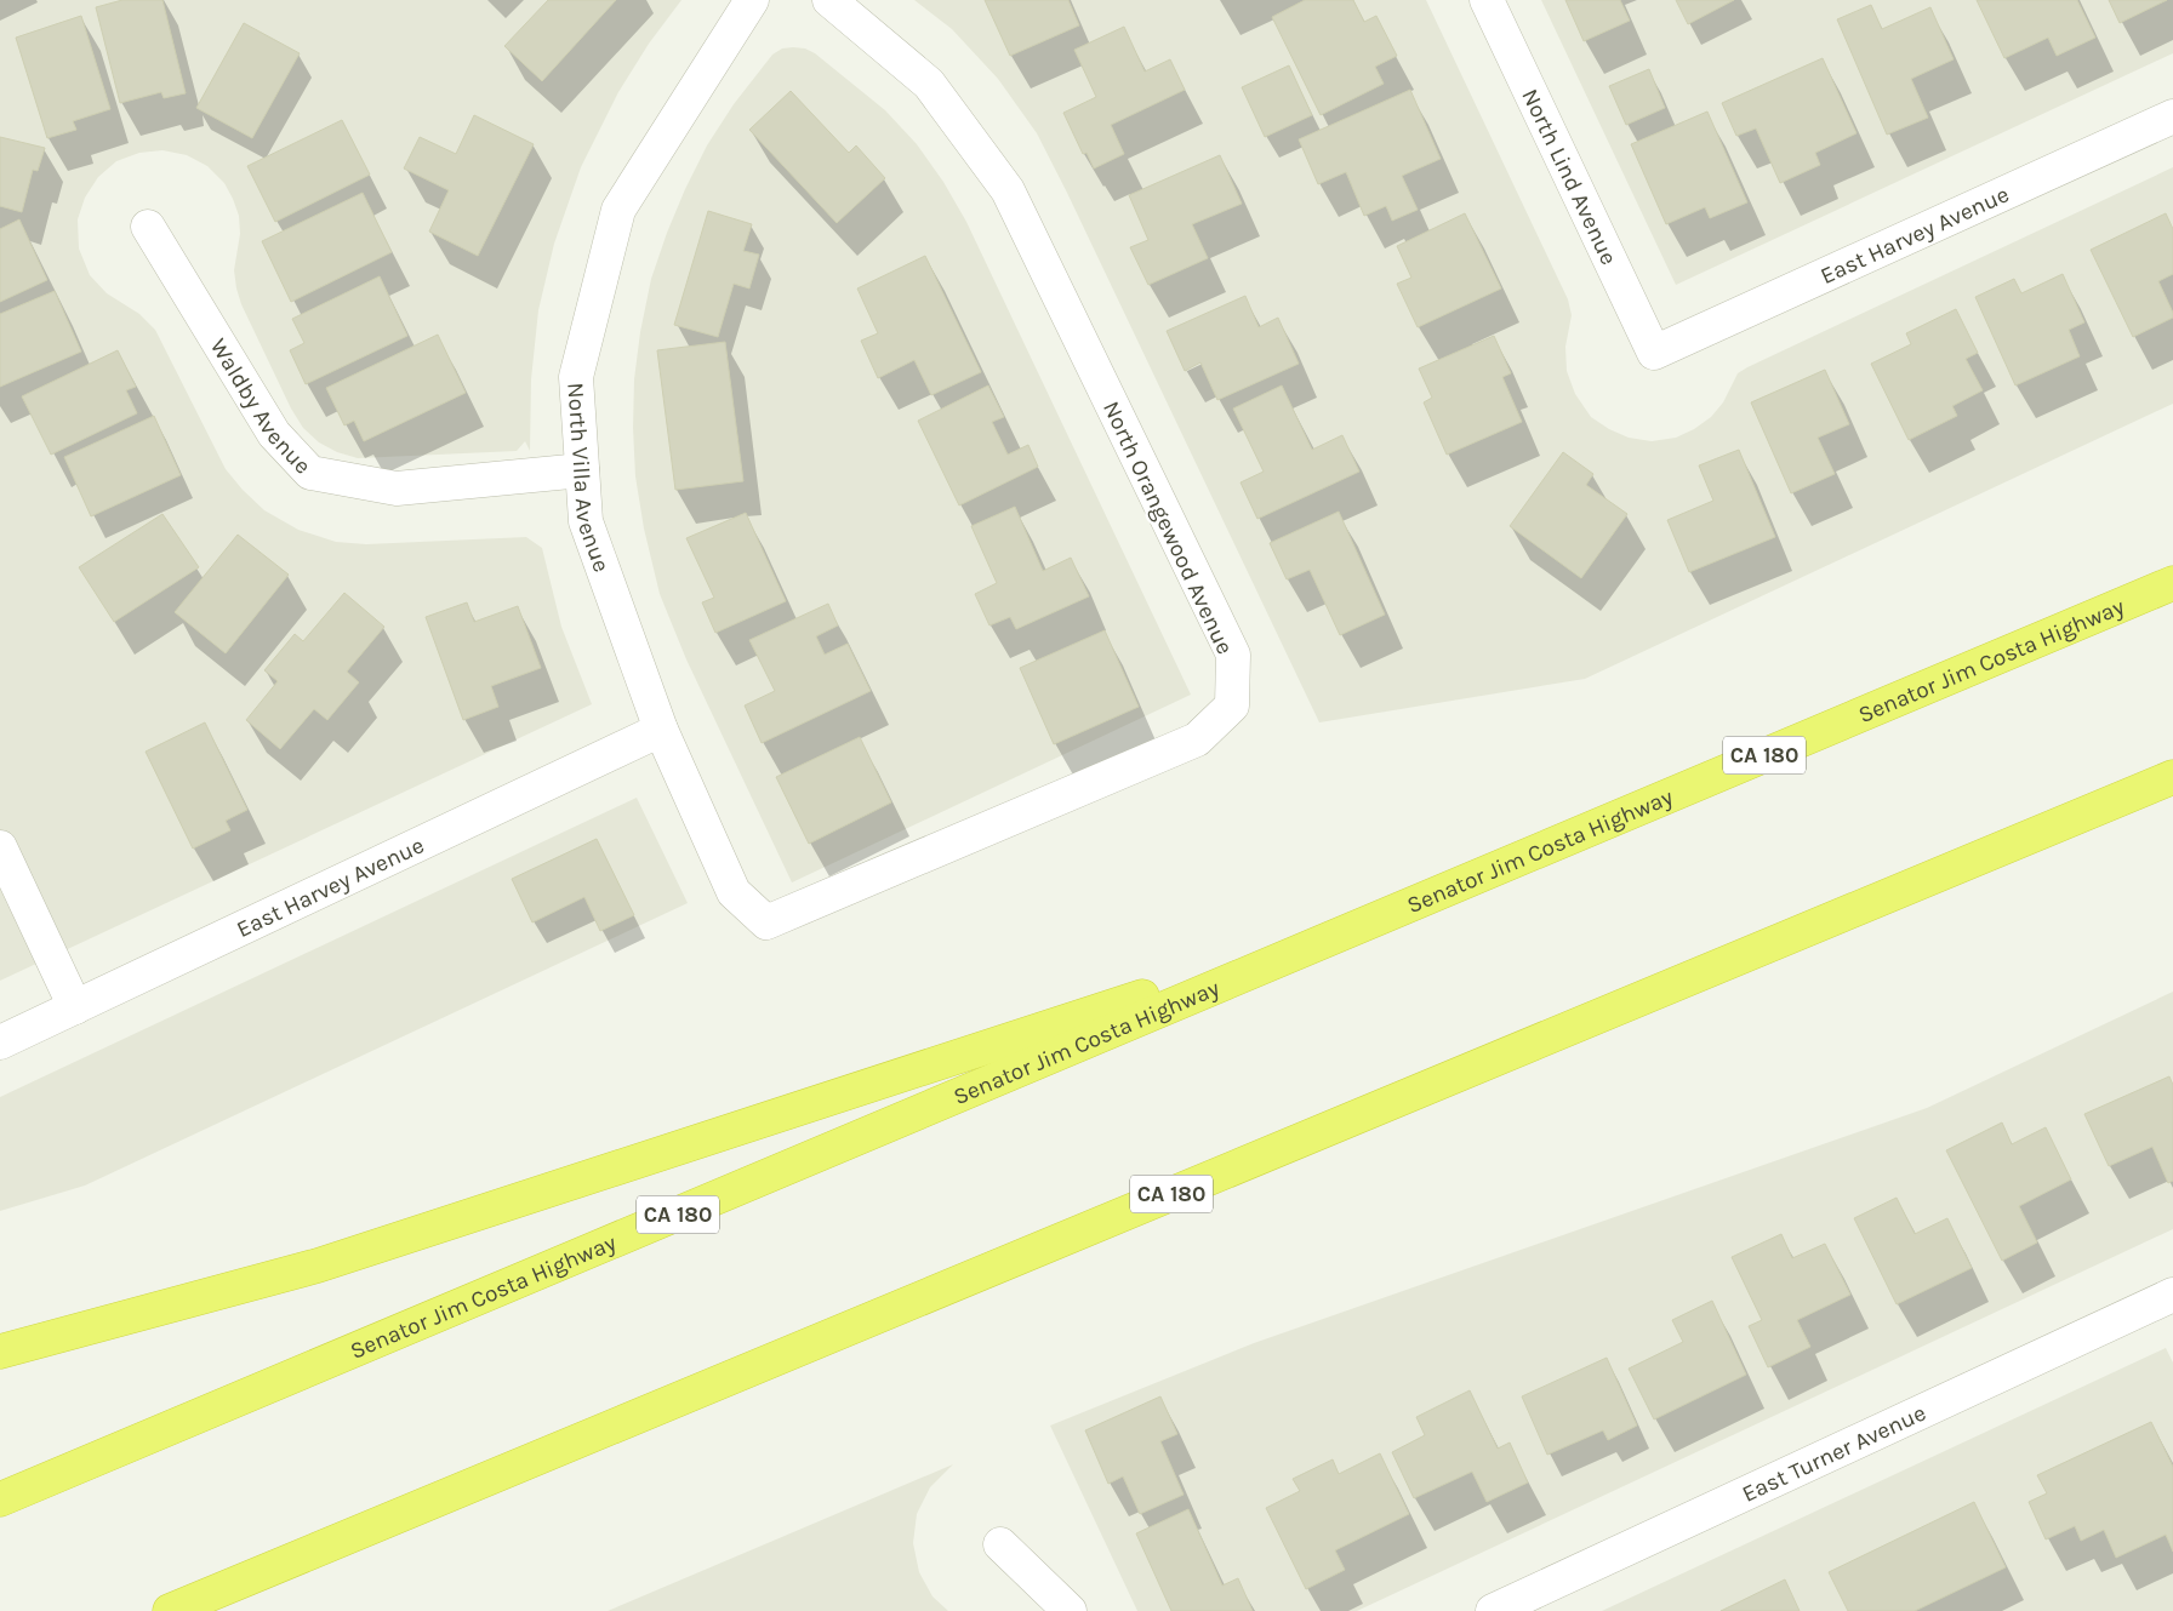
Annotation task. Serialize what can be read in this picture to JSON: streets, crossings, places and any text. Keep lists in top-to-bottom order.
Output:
{
  "streets": {
    "highway": ["Senator Jim Costa Highway", "CA 180"],
    "street": [
      "North Lind Avenue",
      "East Harvey Avenue",
      "Waldby Avenue",
      "North Villa Avenue",
      "North Orangewood Avenue",
      "East Turner Avenue"
    ]
  },
  "crossings": [
    ["North Lind Avenue", "East Harvey Avenue"],
    ["East Harvey Avenue", "North Villa Avenue"],
    ["Waldby Avenue", "North Villa Avenue"],
    ["North Villa Avenue", "North Orangewood Avenue"]
  ]
}
